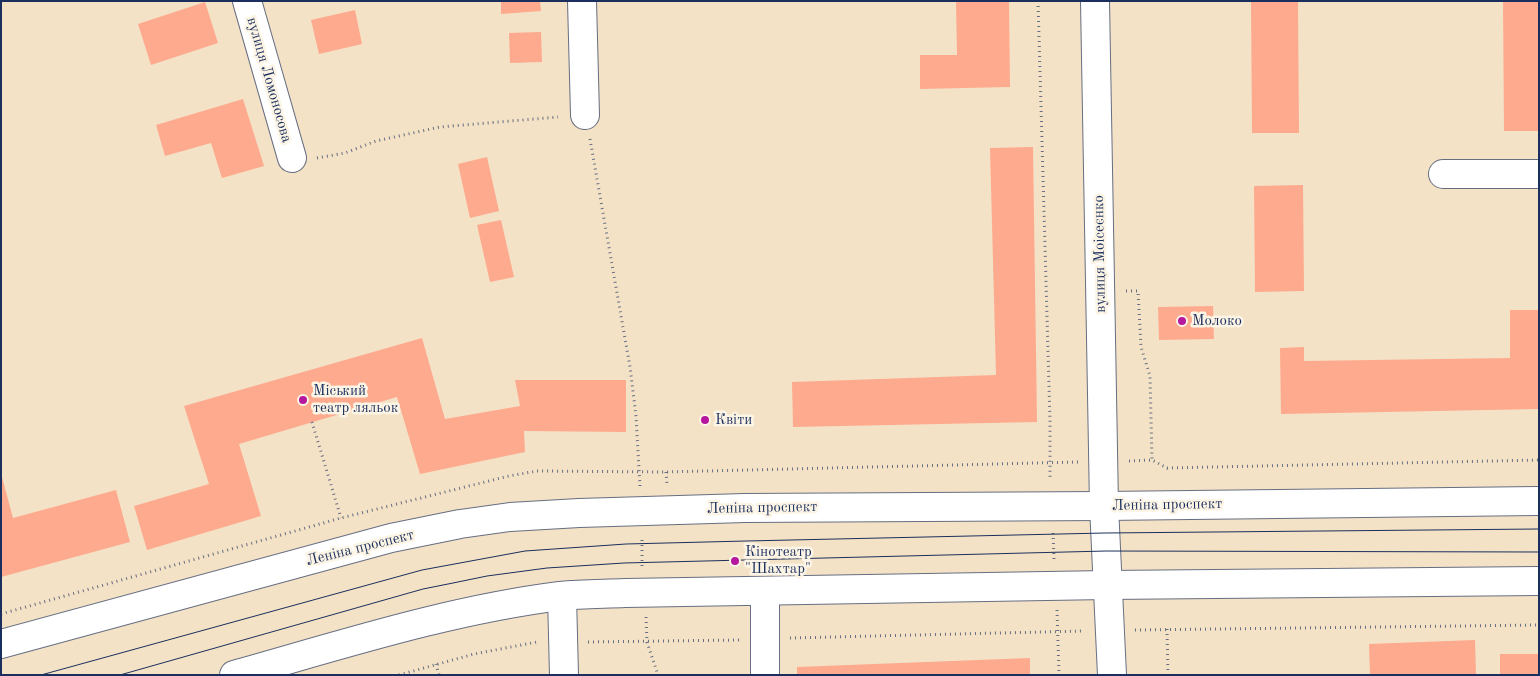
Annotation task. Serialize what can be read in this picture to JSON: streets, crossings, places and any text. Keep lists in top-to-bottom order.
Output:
{
  "streets": {
    "main road": ["вулиця Ломоносова", "вулиця Моісеєнко", "Леніна проспект"]
  },
  "crossings": [
    ["вулиця Моісеєнко", "Леніна проспект"]
  ],
  "places": [
    "Молоко",
    "Міський театр ляльок",
    "Квіти",
    "Кінотеатр \"Шахтар\""
  ]
}
